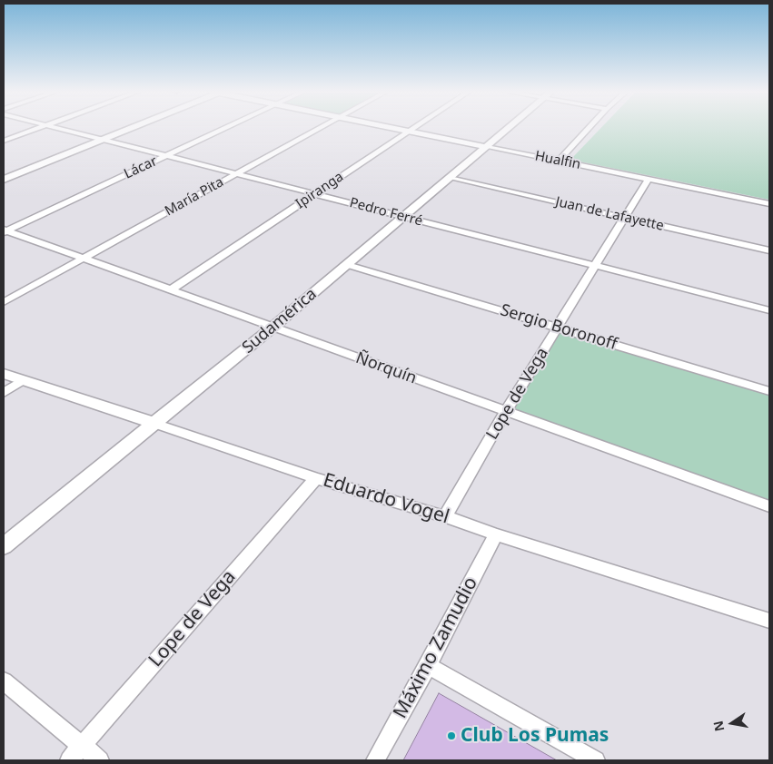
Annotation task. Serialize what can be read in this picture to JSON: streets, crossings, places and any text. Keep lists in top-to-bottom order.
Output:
{
  "streets": {
    "street": [
      "Hualfin",
      "Lácar",
      "Ipiranga",
      "María Pita",
      "Pedro Ferré",
      "Juan de Lafayette",
      "Sudamérica",
      "Sergio Boronoff",
      "Ñorquín",
      "Lope de Vega",
      "Eduardo Vogel",
      "Máximo Zamudio"
    ]
  },
  "crossings": [
    ["Hualfin", "Ipiranga"],
    ["Hualfin", "Sudamérica"],
    ["Hualfin", "Lope de Vega"],
    ["Lácar", "Pedro Ferré"],
    ["Lácar", "Ñorquín"],
    ["Ipiranga", "Pedro Ferré"],
    ["Ipiranga", "Ñorquín"],
    ["María Pita", "Pedro Ferré"],
    ["María Pita", "Ñorquín"],
    ["Pedro Ferré", "Sudamérica"],
    ["Pedro Ferré", "Lope de Vega"],
    ["Juan de Lafayette", "Sudamérica"],
    ["Juan de Lafayette", "Lope de Vega"],
    ["Sudamérica", "Sergio Boronoff"],
    ["Sudamérica", "Ñorquín"],
    ["Sudamérica", "Eduardo Vogel"],
    ["Sergio Boronoff", "Lope de Vega"],
    ["Ñorquín", "Lope de Vega"],
    ["Lope de Vega", "Eduardo Vogel"],
    ["Eduardo Vogel", "Máximo Zamudio"]
  ],
  "places": ["Club Los Pumas"],
  "north": "left"
}
